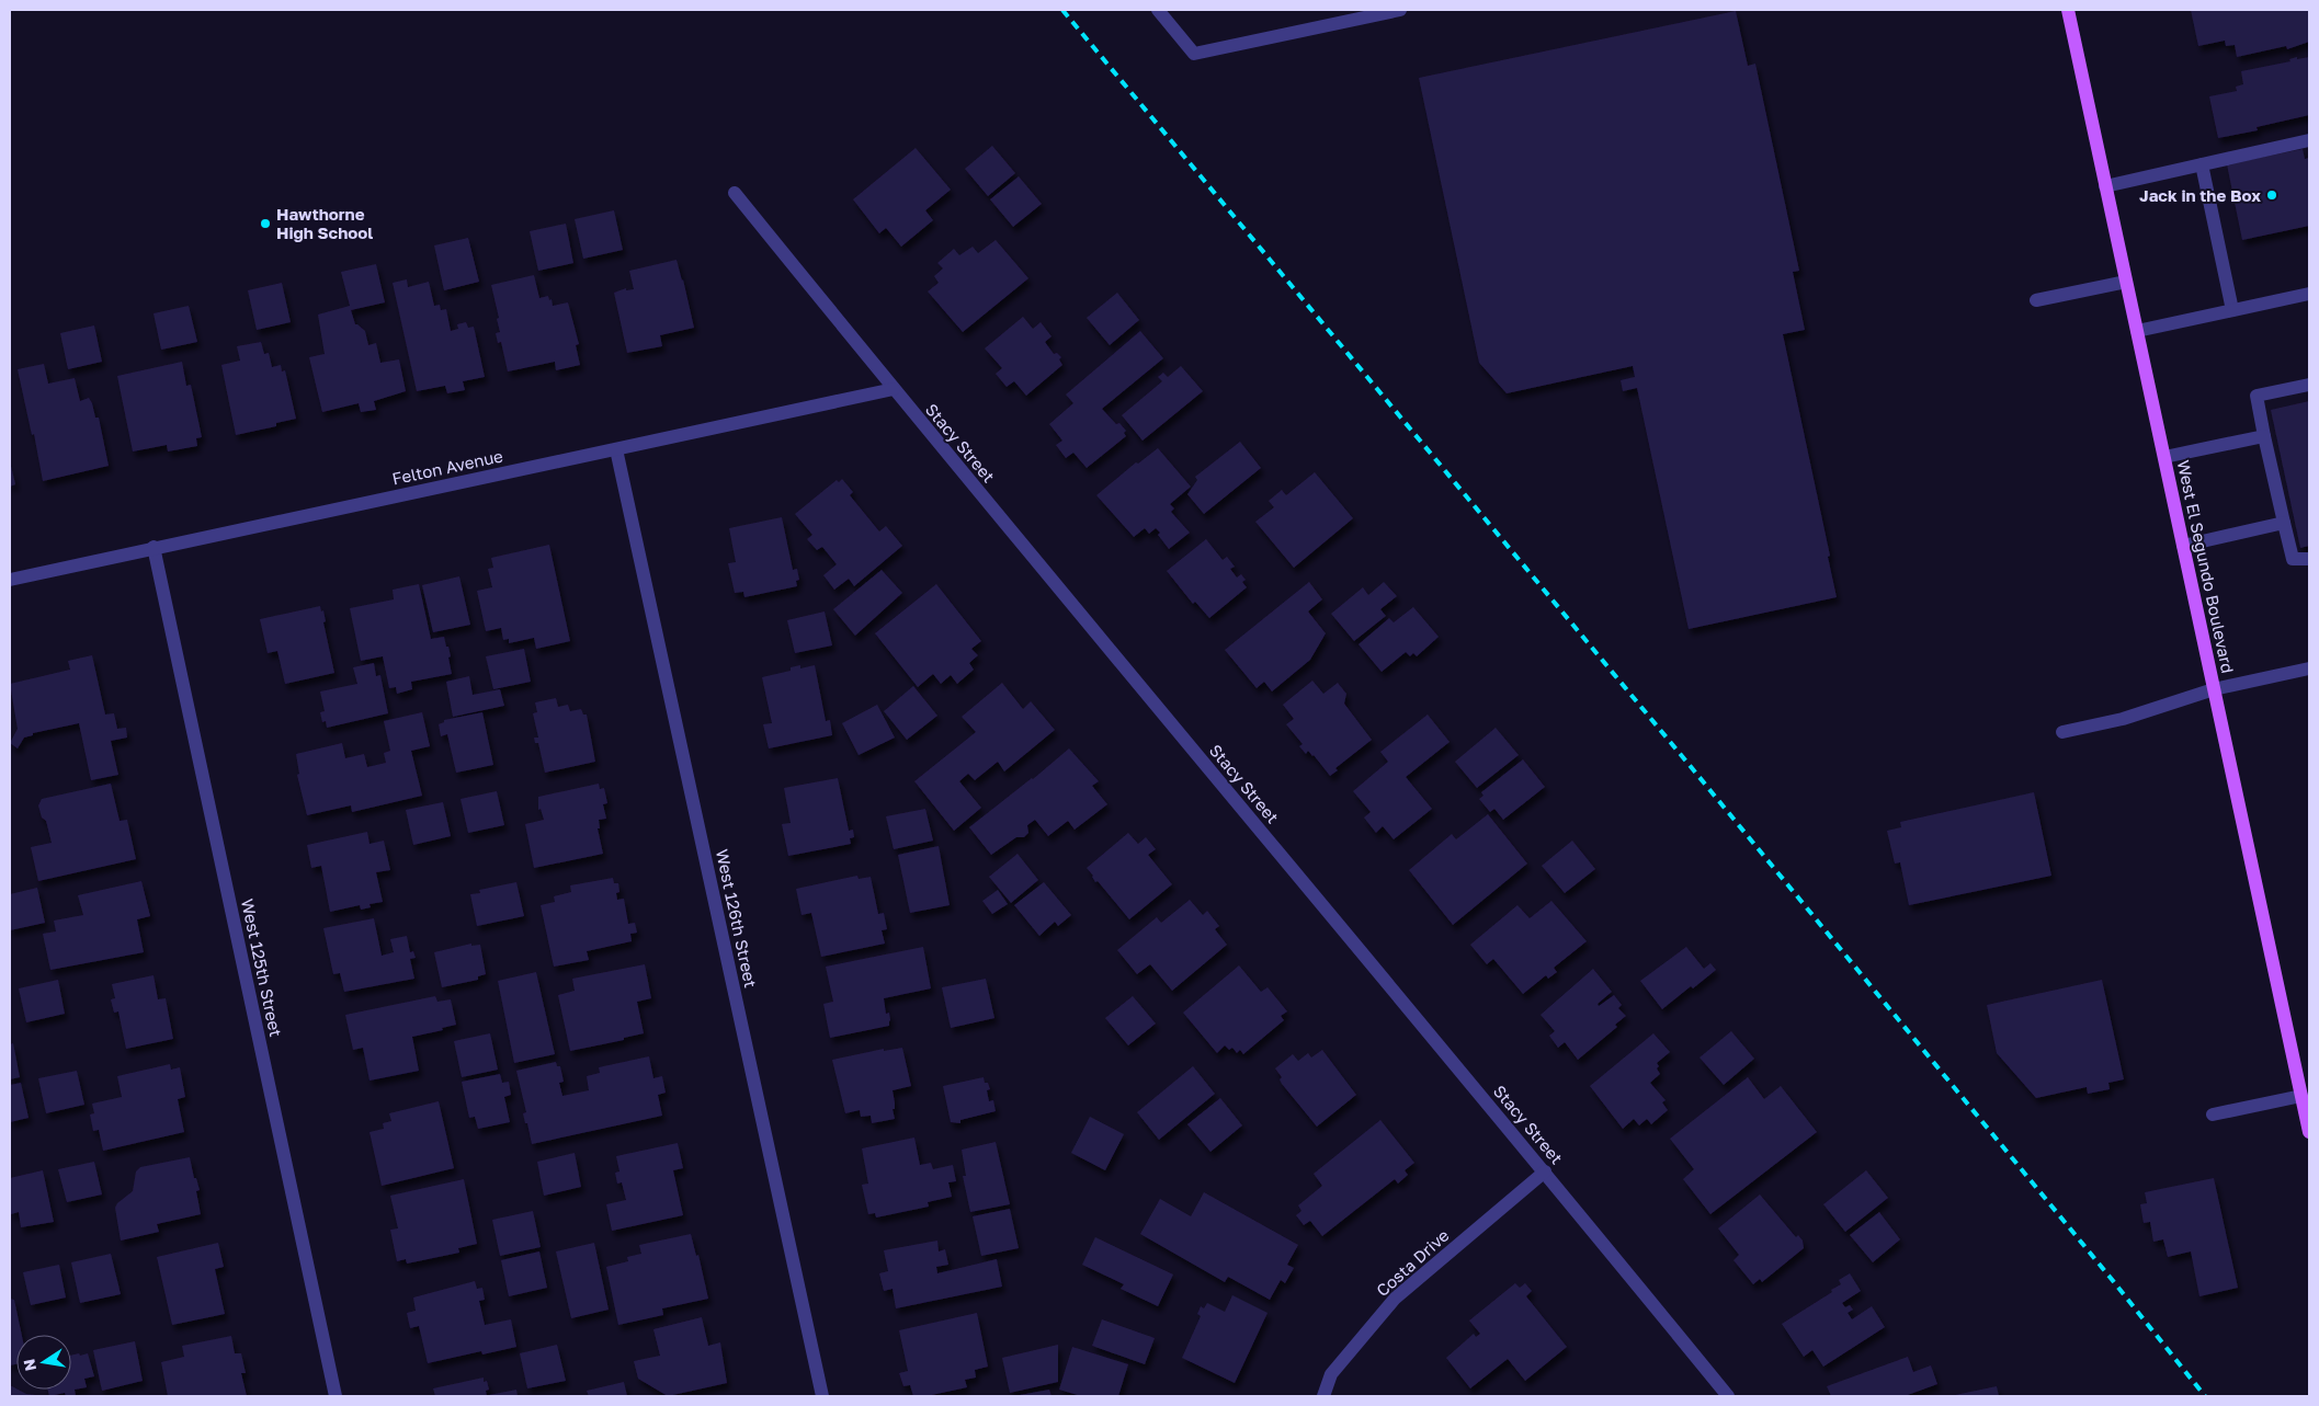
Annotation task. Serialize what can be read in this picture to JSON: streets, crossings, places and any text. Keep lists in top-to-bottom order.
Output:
{
  "streets": {
    "main road": ["West El Segundo Boulevard"],
    "street": [
      "Stacy Street",
      "Felton Avenue",
      "West 126th Street",
      "West 125th Street",
      "Costa Drive"
    ]
  },
  "crossings": [
    ["Stacy Street", "Felton Avenue"],
    ["Stacy Street", "Costa Drive"],
    ["Felton Avenue", "West 126th Street"],
    ["Felton Avenue", "West 125th Street"]
  ],
  "places": ["Jack in the Box", "Hawthorne High School"],
  "north": "left"
}
